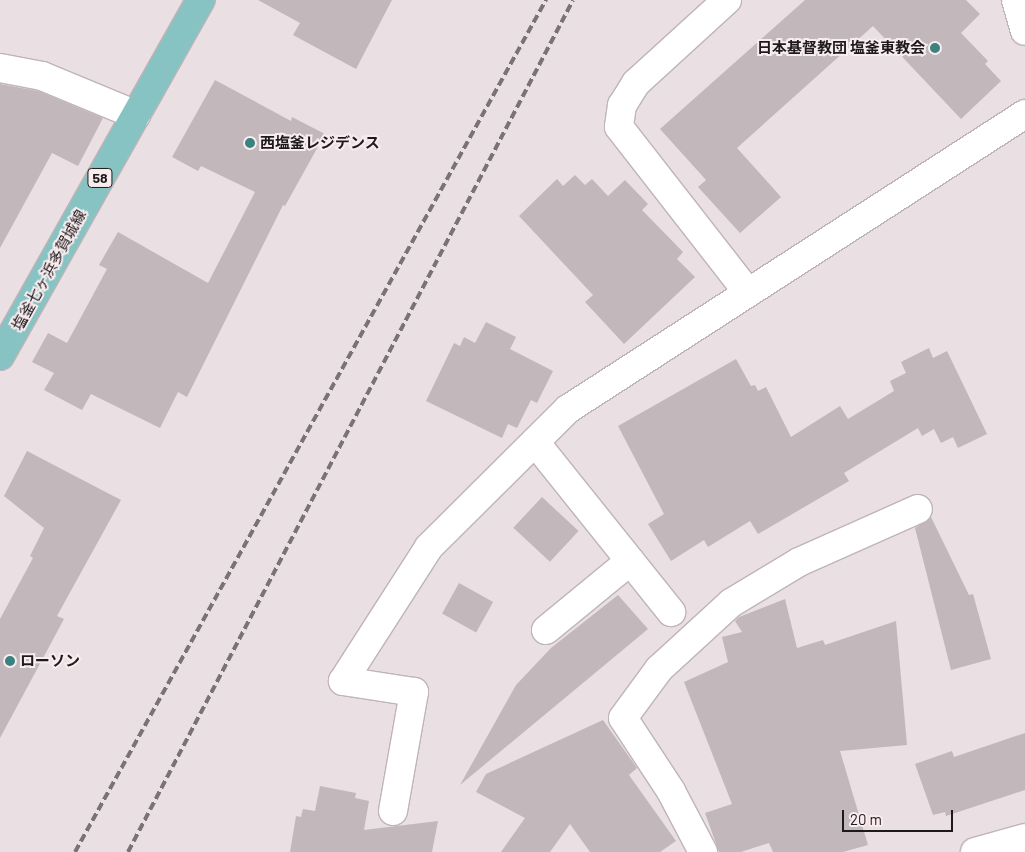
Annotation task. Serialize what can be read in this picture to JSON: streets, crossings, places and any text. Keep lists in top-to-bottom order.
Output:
{
  "streets": {
    "main road": ["58", "塩釜七ヶ浜多賀城線"]
  },
  "places": ["日本基督教団 塩釜東教会", "西塩釜レジデンス", "ローソン"],
  "scale_bar": "20 m"
}
